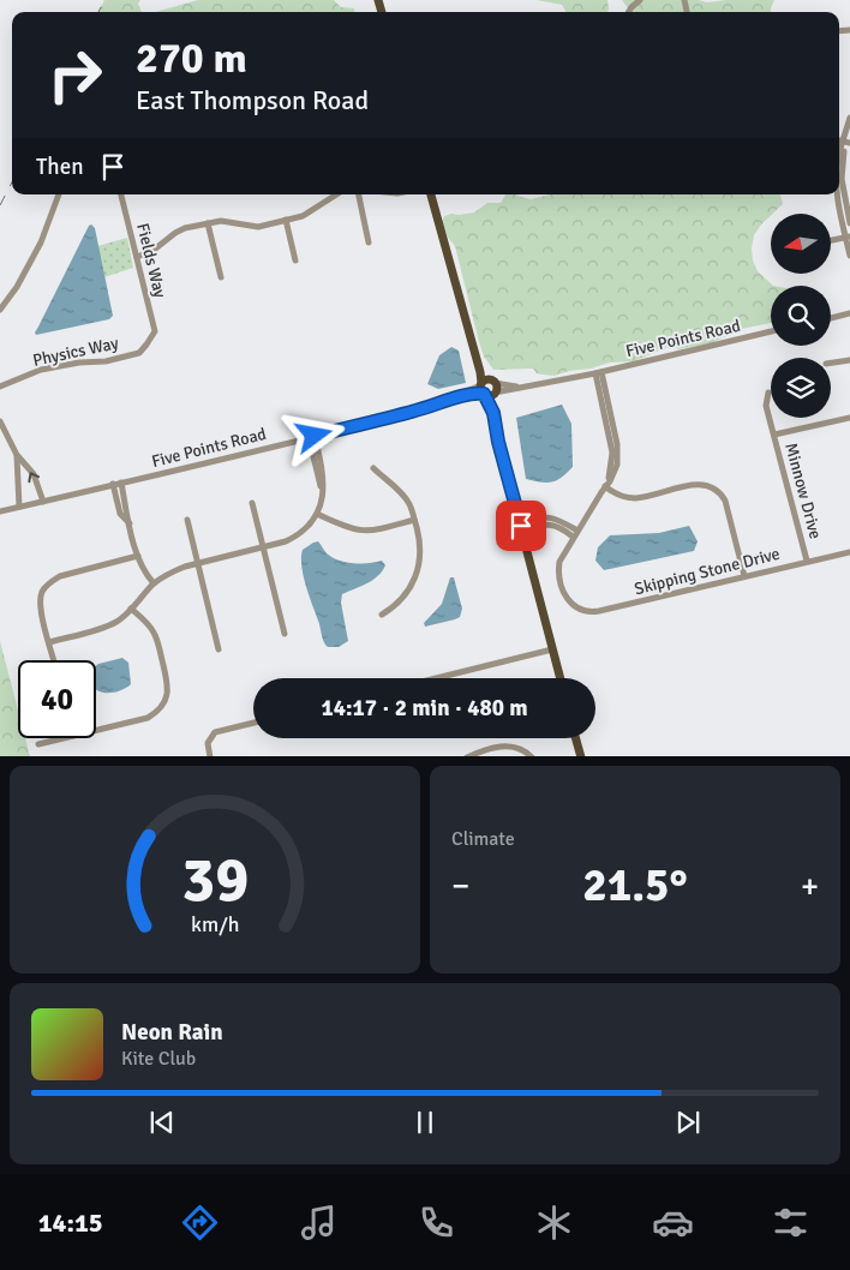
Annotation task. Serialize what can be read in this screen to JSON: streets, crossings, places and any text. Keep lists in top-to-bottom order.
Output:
{
  "streets": {
    "street": [
      "Fields Way",
      "Five Points Road",
      "Physics Way",
      "Minnow Drive",
      "Skipping Stone Drive"
    ]
  },
  "crossings": [
    ["Fields Way", "Physics Way"],
    ["Minnow Drive", "Skipping Stone Drive"]
  ],
  "north": "left",
  "page": {
    "turn": ["270 m", "East Thompson Road"],
    "then": "Then",
    "limit": "40",
    "trip": "14:17 · 2 min · 480 m",
    "tile": "Climate",
    "heat": ["−", "21.5°", "+"],
    "song": ["Neon Rain", "Kite Club"],
    "tabs": "14:15",
    "gauge": ["39", "km/h"]
  }
}
